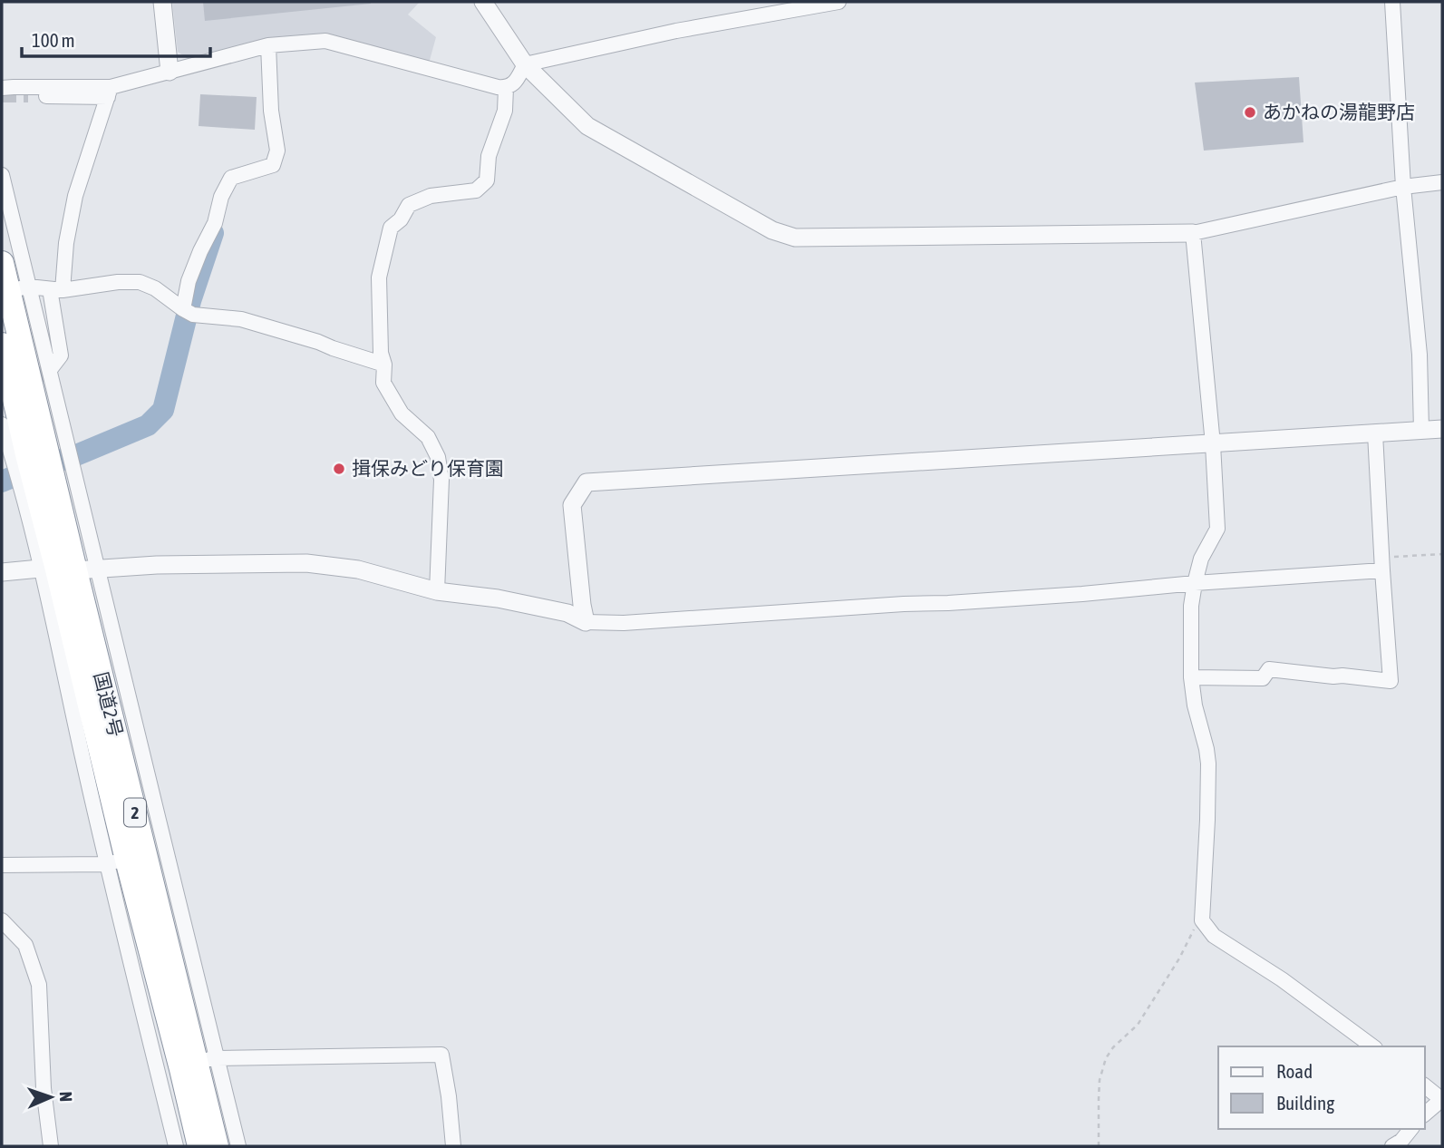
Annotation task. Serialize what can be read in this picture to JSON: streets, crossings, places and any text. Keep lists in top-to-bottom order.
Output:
{
  "streets": {
    "highway": ["国道2号", "2"]
  },
  "places": ["あかねの湯龍野店", "揖保みどり保育園"],
  "legend": ["Road", "Building"],
  "scale_bar": "100 m",
  "north": "right"
}
